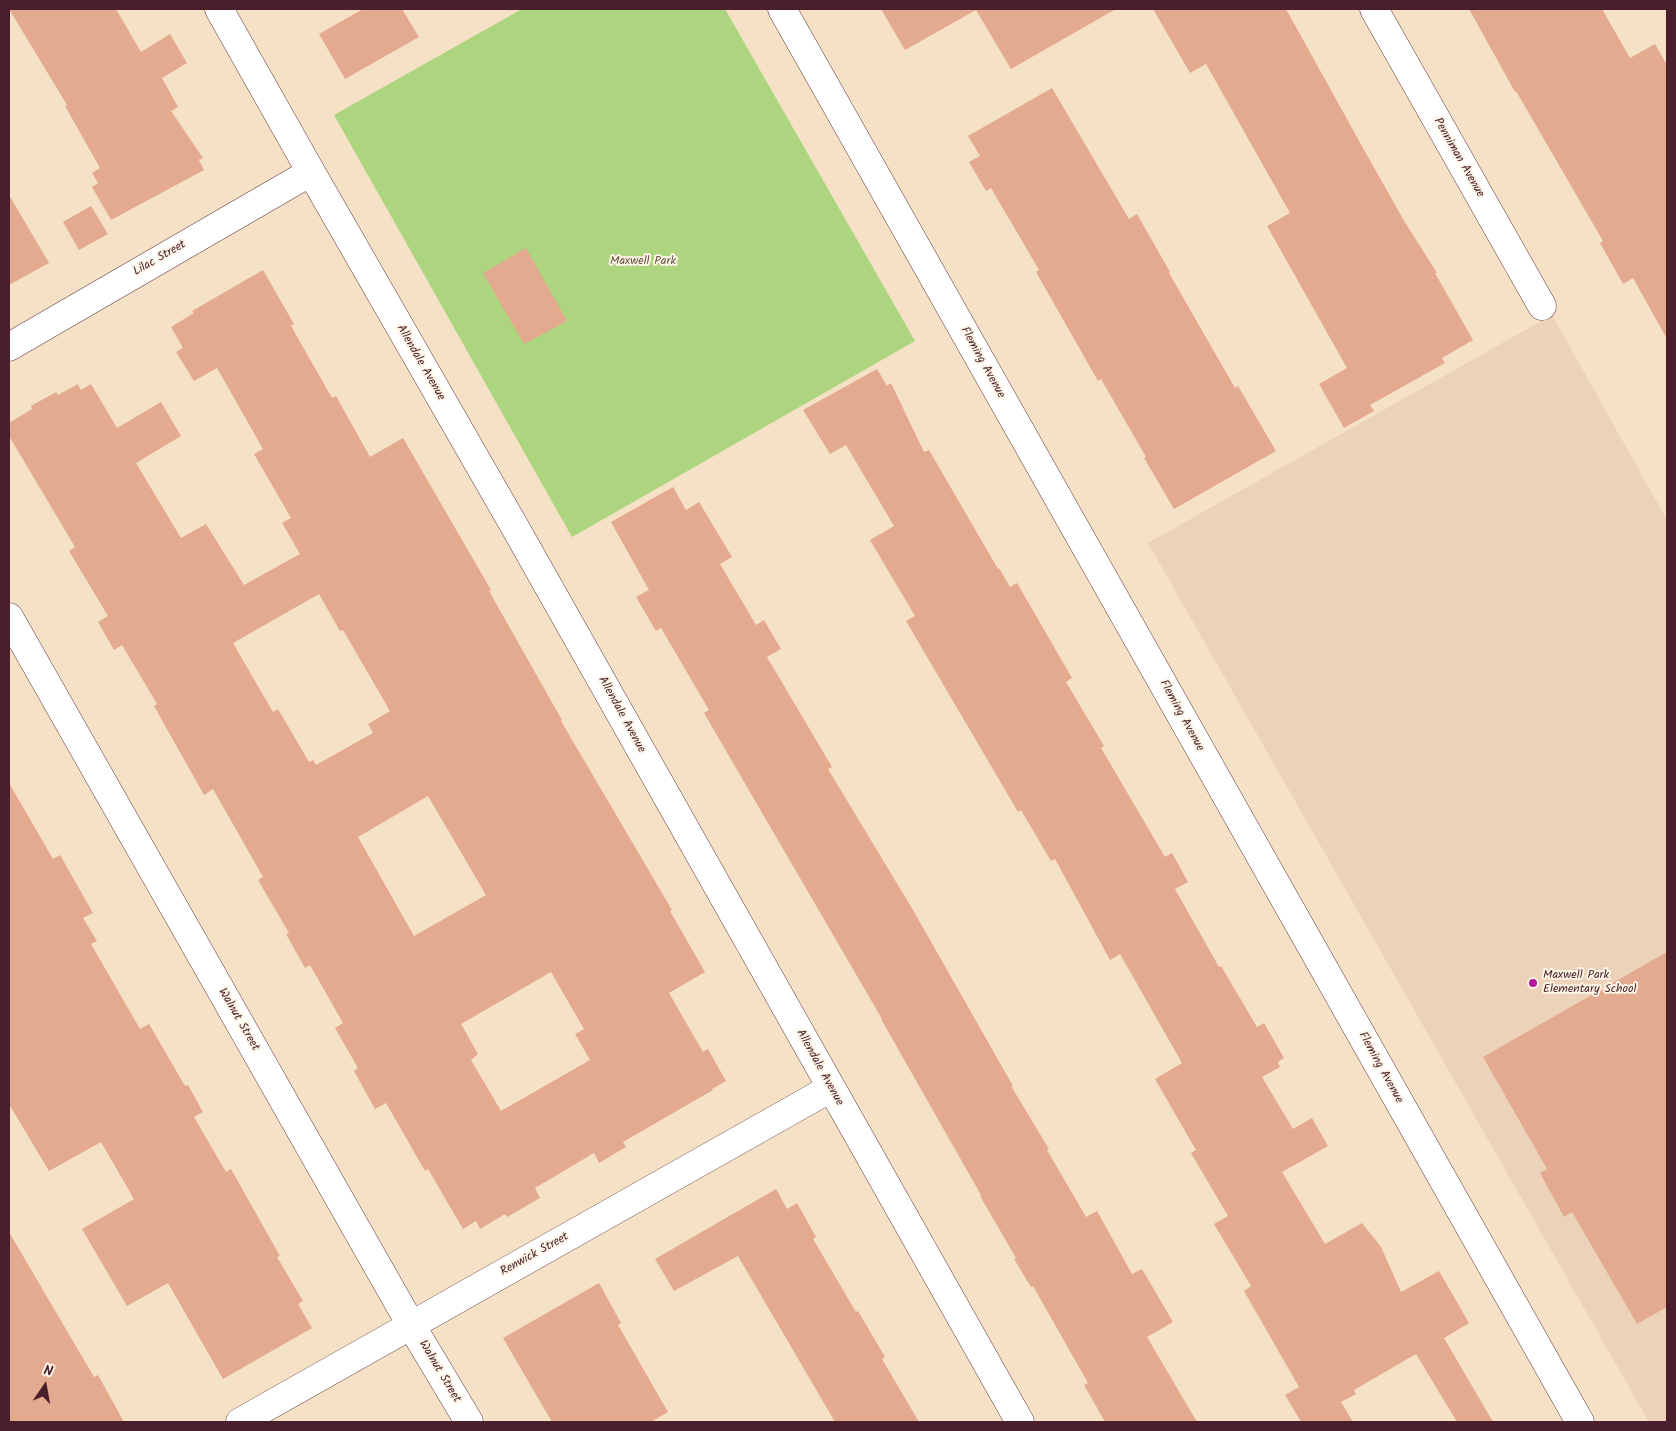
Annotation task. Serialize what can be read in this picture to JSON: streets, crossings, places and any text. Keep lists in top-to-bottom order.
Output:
{
  "streets": {
    "street": [
      "Penniman Avenue",
      "Lilac Street",
      "Allendale Avenue",
      "Fleming Avenue",
      "Walnut Street",
      "Renwick Street"
    ]
  },
  "crossings": [
    ["Lilac Street", "Allendale Avenue"],
    ["Allendale Avenue", "Renwick Street"],
    ["Walnut Street", "Renwick Street"]
  ],
  "parks": ["Maxwell Park"],
  "places": ["Maxwell Park Elementary School"],
  "north": "top"
}
